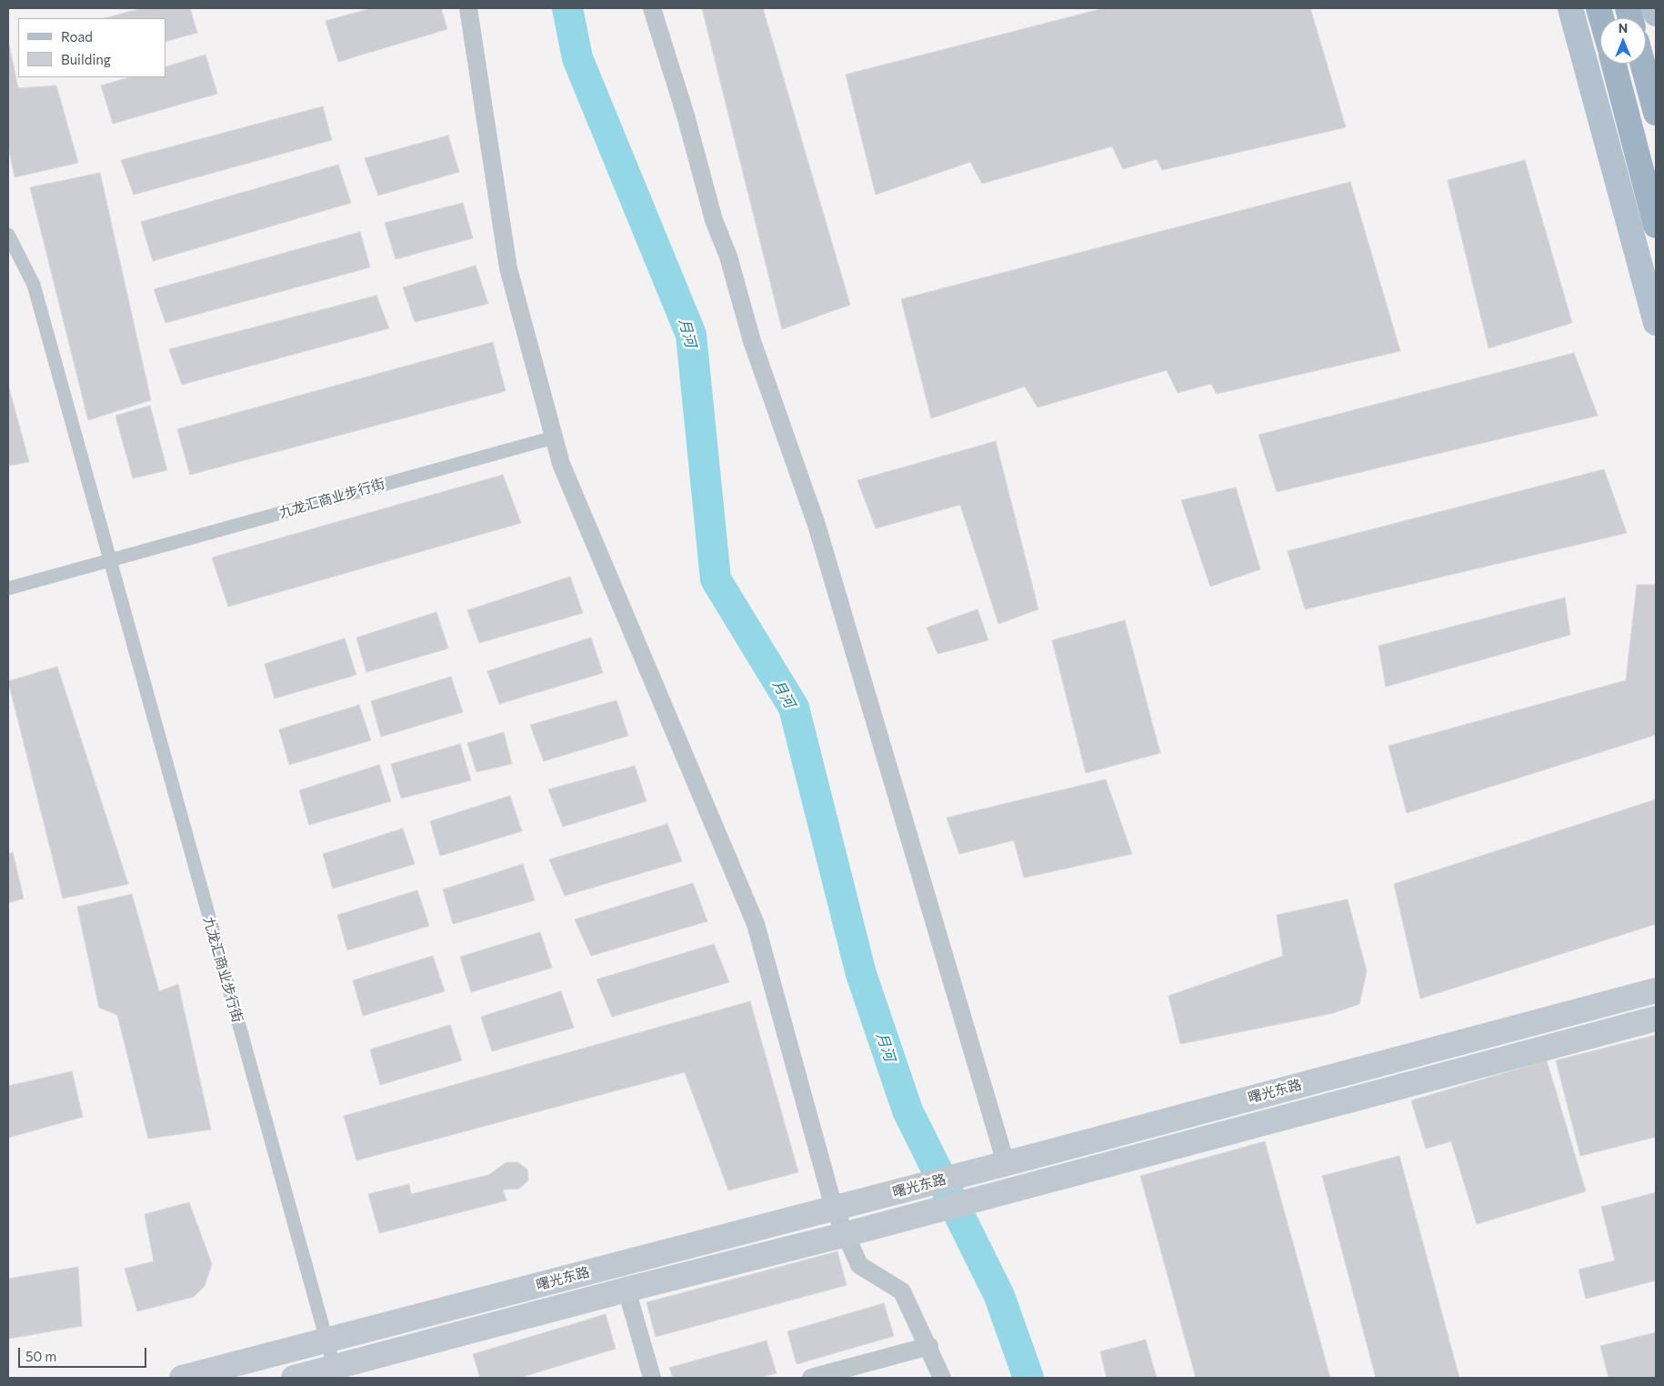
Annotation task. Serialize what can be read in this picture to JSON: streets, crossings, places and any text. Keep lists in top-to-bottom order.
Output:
{
  "streets": {
    "main road": ["曙光东路"],
    "street": ["九龙汇商业步行街"]
  },
  "crossings": [
    ["九龙汇商业步行街", "曙光东路"]
  ],
  "water": ["月河"],
  "legend": ["Road", "Building"],
  "scale_bar": "50 m",
  "north": "top"
}
